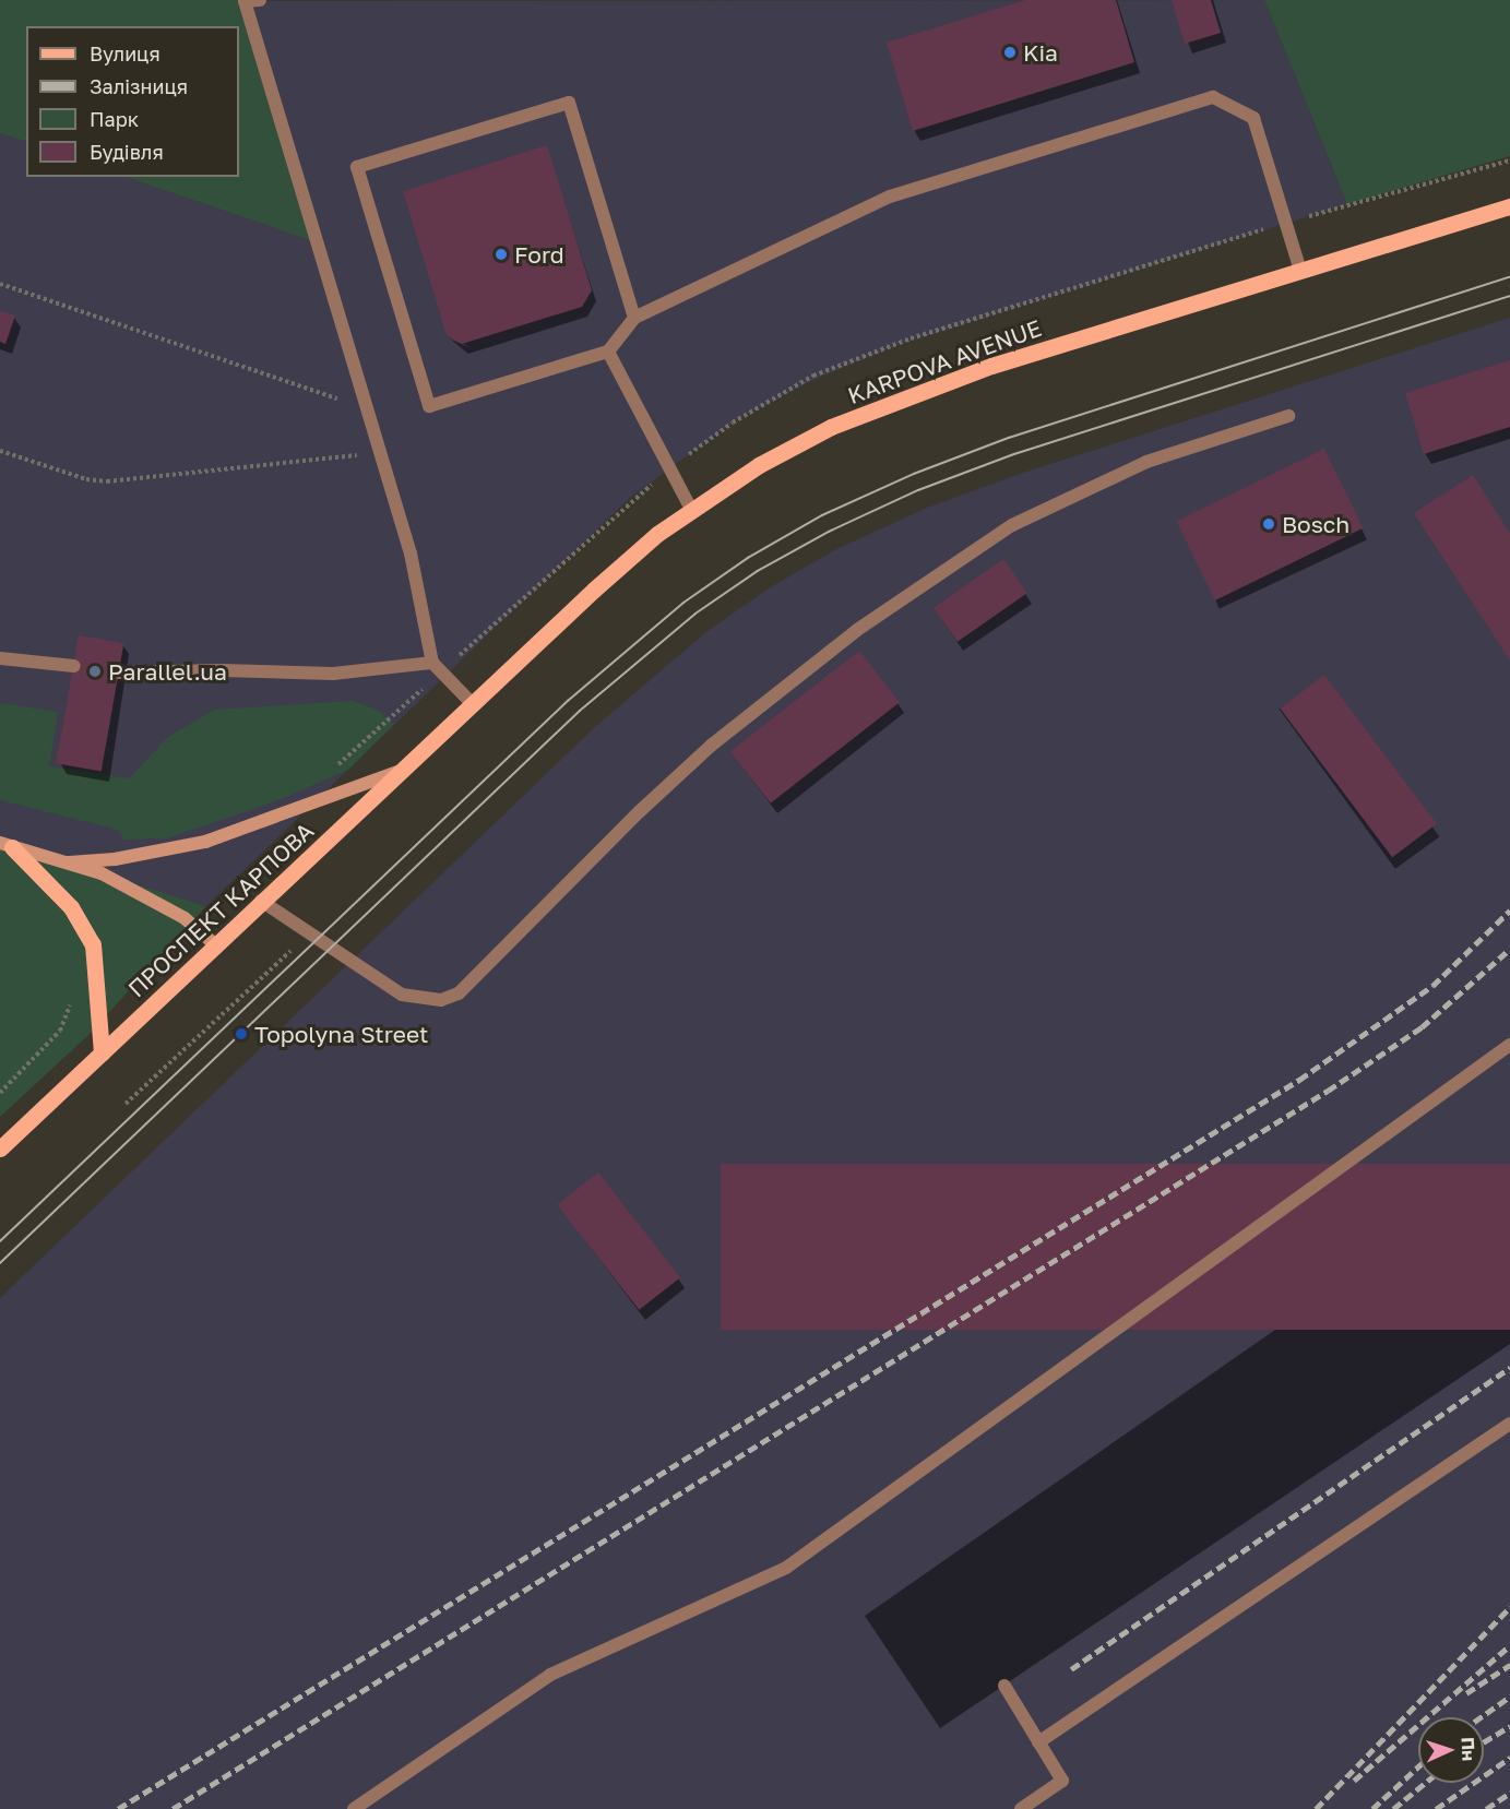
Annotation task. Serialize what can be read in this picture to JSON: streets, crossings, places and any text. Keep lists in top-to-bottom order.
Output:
{
  "streets": {
    "main road": ["KARPOVA AVENUE", "ПРОСПЕКТ КАРПОВА"]
  },
  "crossings": [
    ["KARPOVA AVENUE", "ПРОСПЕКТ КАРПОВА"]
  ],
  "places": [
    "Kia",
    "Ford",
    "Bosch",
    "Parallel.ua",
    "Topolyna Street"
  ],
  "legend": [
    "Вулиця",
    "Залізниця",
    "Парк",
    "Будівля"
  ],
  "north": "right"
}
